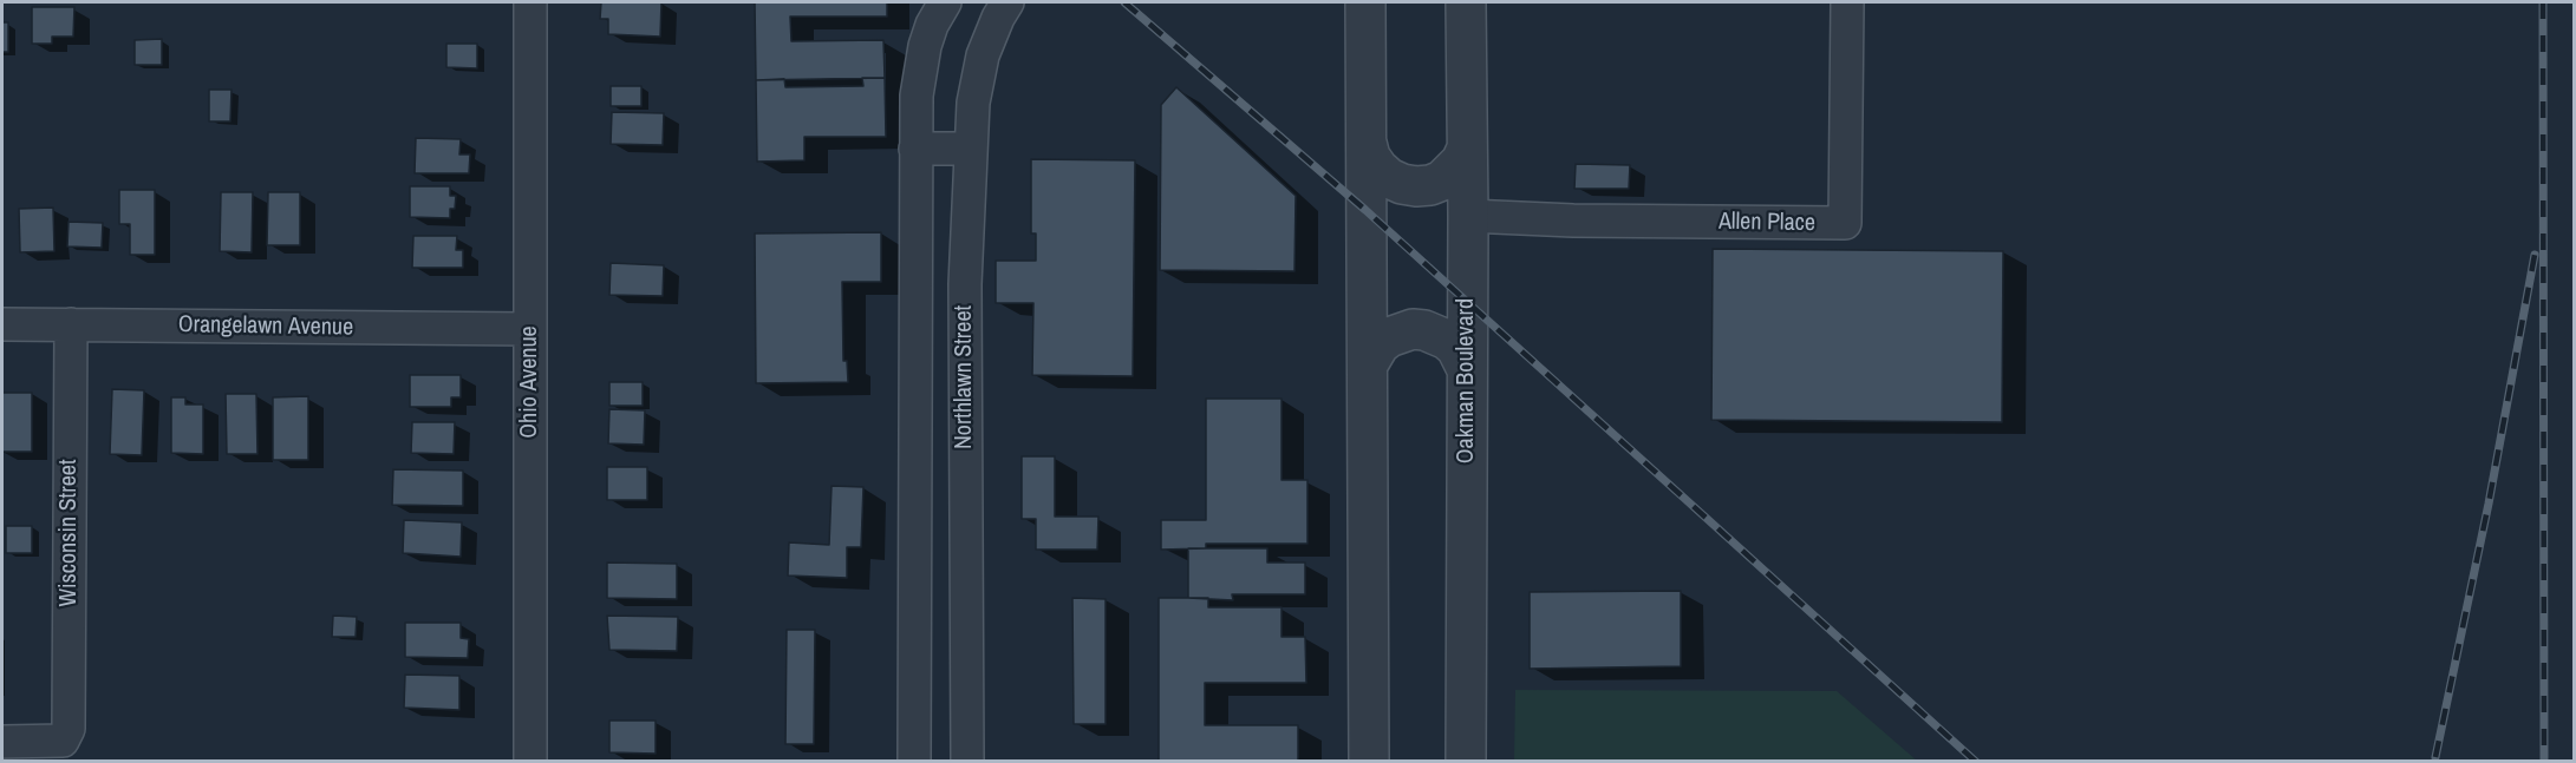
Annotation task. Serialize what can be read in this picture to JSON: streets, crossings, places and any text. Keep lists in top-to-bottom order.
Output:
{
  "streets": {
    "street": [
      "Allen Place",
      "Orangelawn Avenue",
      "Northlawn Street",
      "Oakman Boulevard",
      "Ohio Avenue",
      "Wisconsin Street"
    ]
  },
  "crossings": [
    ["Allen Place", "Oakman Boulevard"],
    ["Orangelawn Avenue", "Ohio Avenue"],
    ["Orangelawn Avenue", "Wisconsin Street"]
  ]
}
